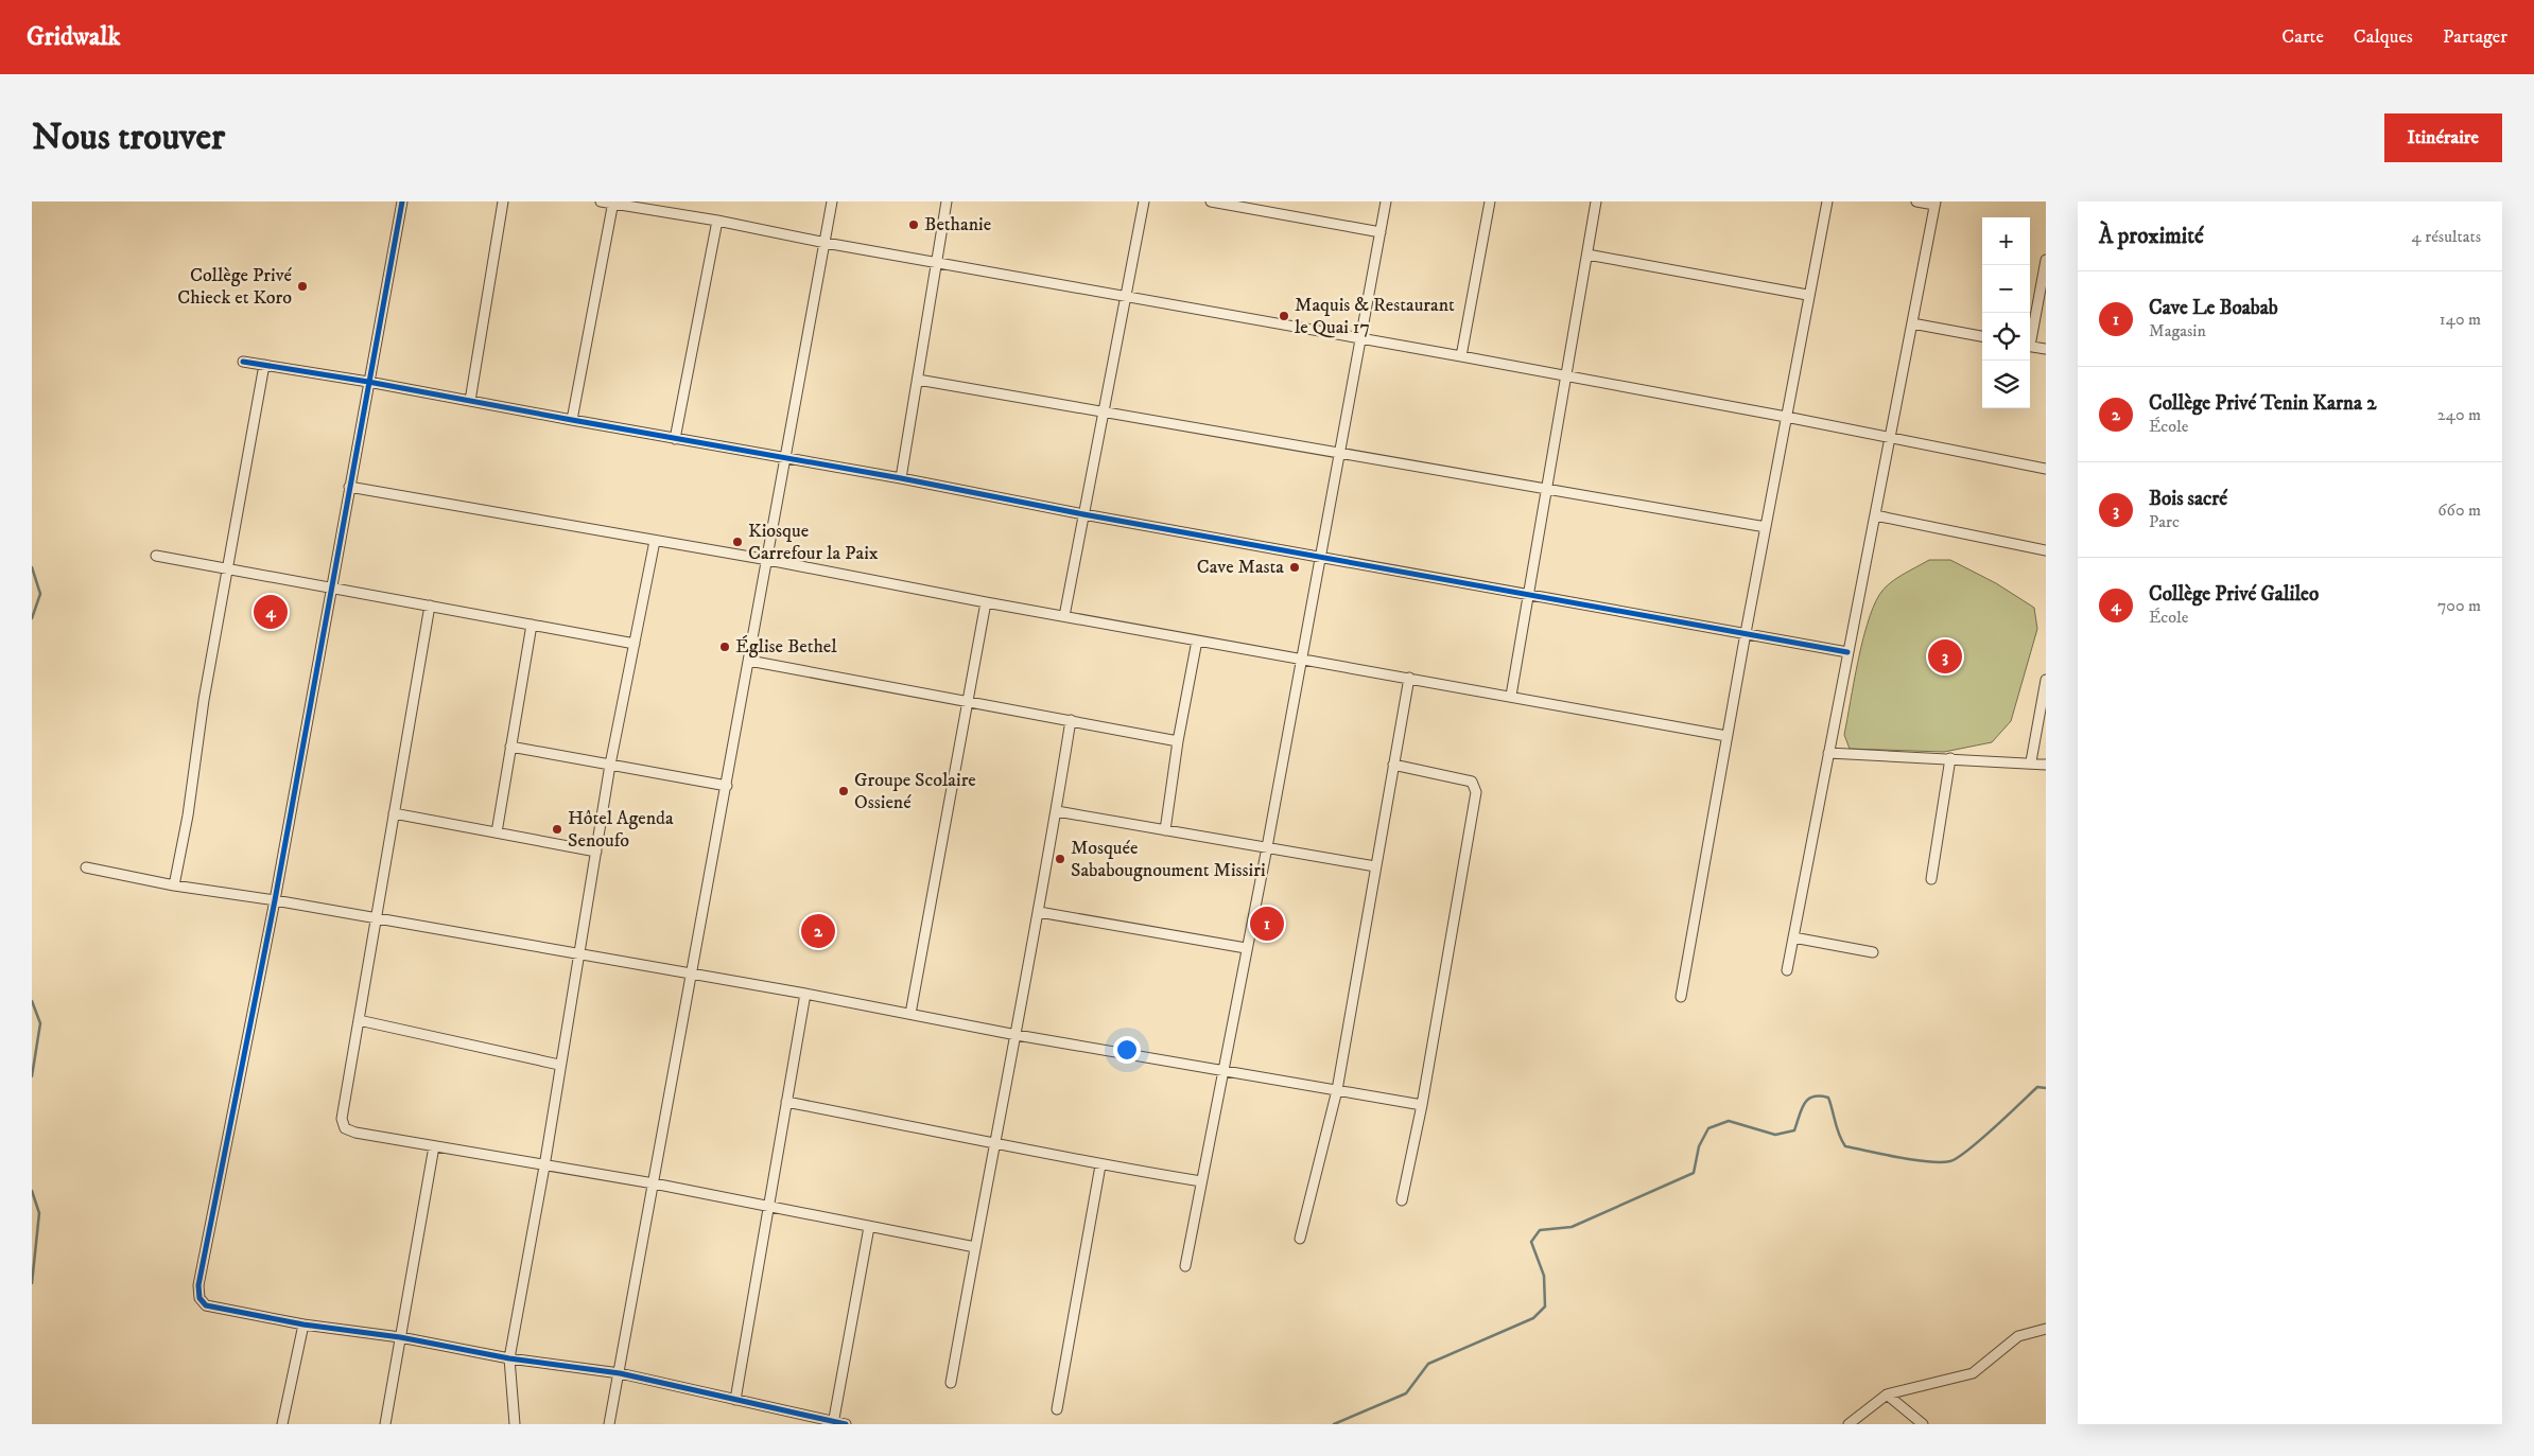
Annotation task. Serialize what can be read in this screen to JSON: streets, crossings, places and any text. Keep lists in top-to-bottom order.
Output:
{
  "places": [
    "Bethanie",
    "Collège Privé Chieck et Koro",
    "Maquis & Restaurant le Quai 17",
    "Kiosque Carrefour la Paix",
    "Cave Masta",
    "Église Bethel",
    "Groupe Scolaire Ossiené",
    "Hôtel Agenda Senoufo",
    "Mosquée Sababougnoument Missiri"
  ],
  "page": {
    "header": "Gridwalk",
    "nav": ["Carte", "Calques", "Partager"],
    "buttons": "Itinéraire",
    "title": "Nous trouver",
    "heading": ["À proximité", "4 résultats"],
    "map_buttons": ["+", "−"],
    "list": [
      {
        "mark": "1",
        "name": "Cave Le Boabab",
        "note": "Magasin",
        "value": "140 m"
      },
      {
        "mark": "2",
        "name": "Collège Privé Tenin Karna 2",
        "note": "École",
        "value": "240 m"
      },
      {
        "mark": "3",
        "name": "Bois sacré",
        "note": "Parc",
        "value": "660 m"
      },
      {
        "mark": "4",
        "name": "Collège Privé Galileo",
        "note": "École",
        "value": "700 m"
      }
    ],
    "pins": [
      "4",
      "3",
      "1",
      "2"
    ]
  }
}
